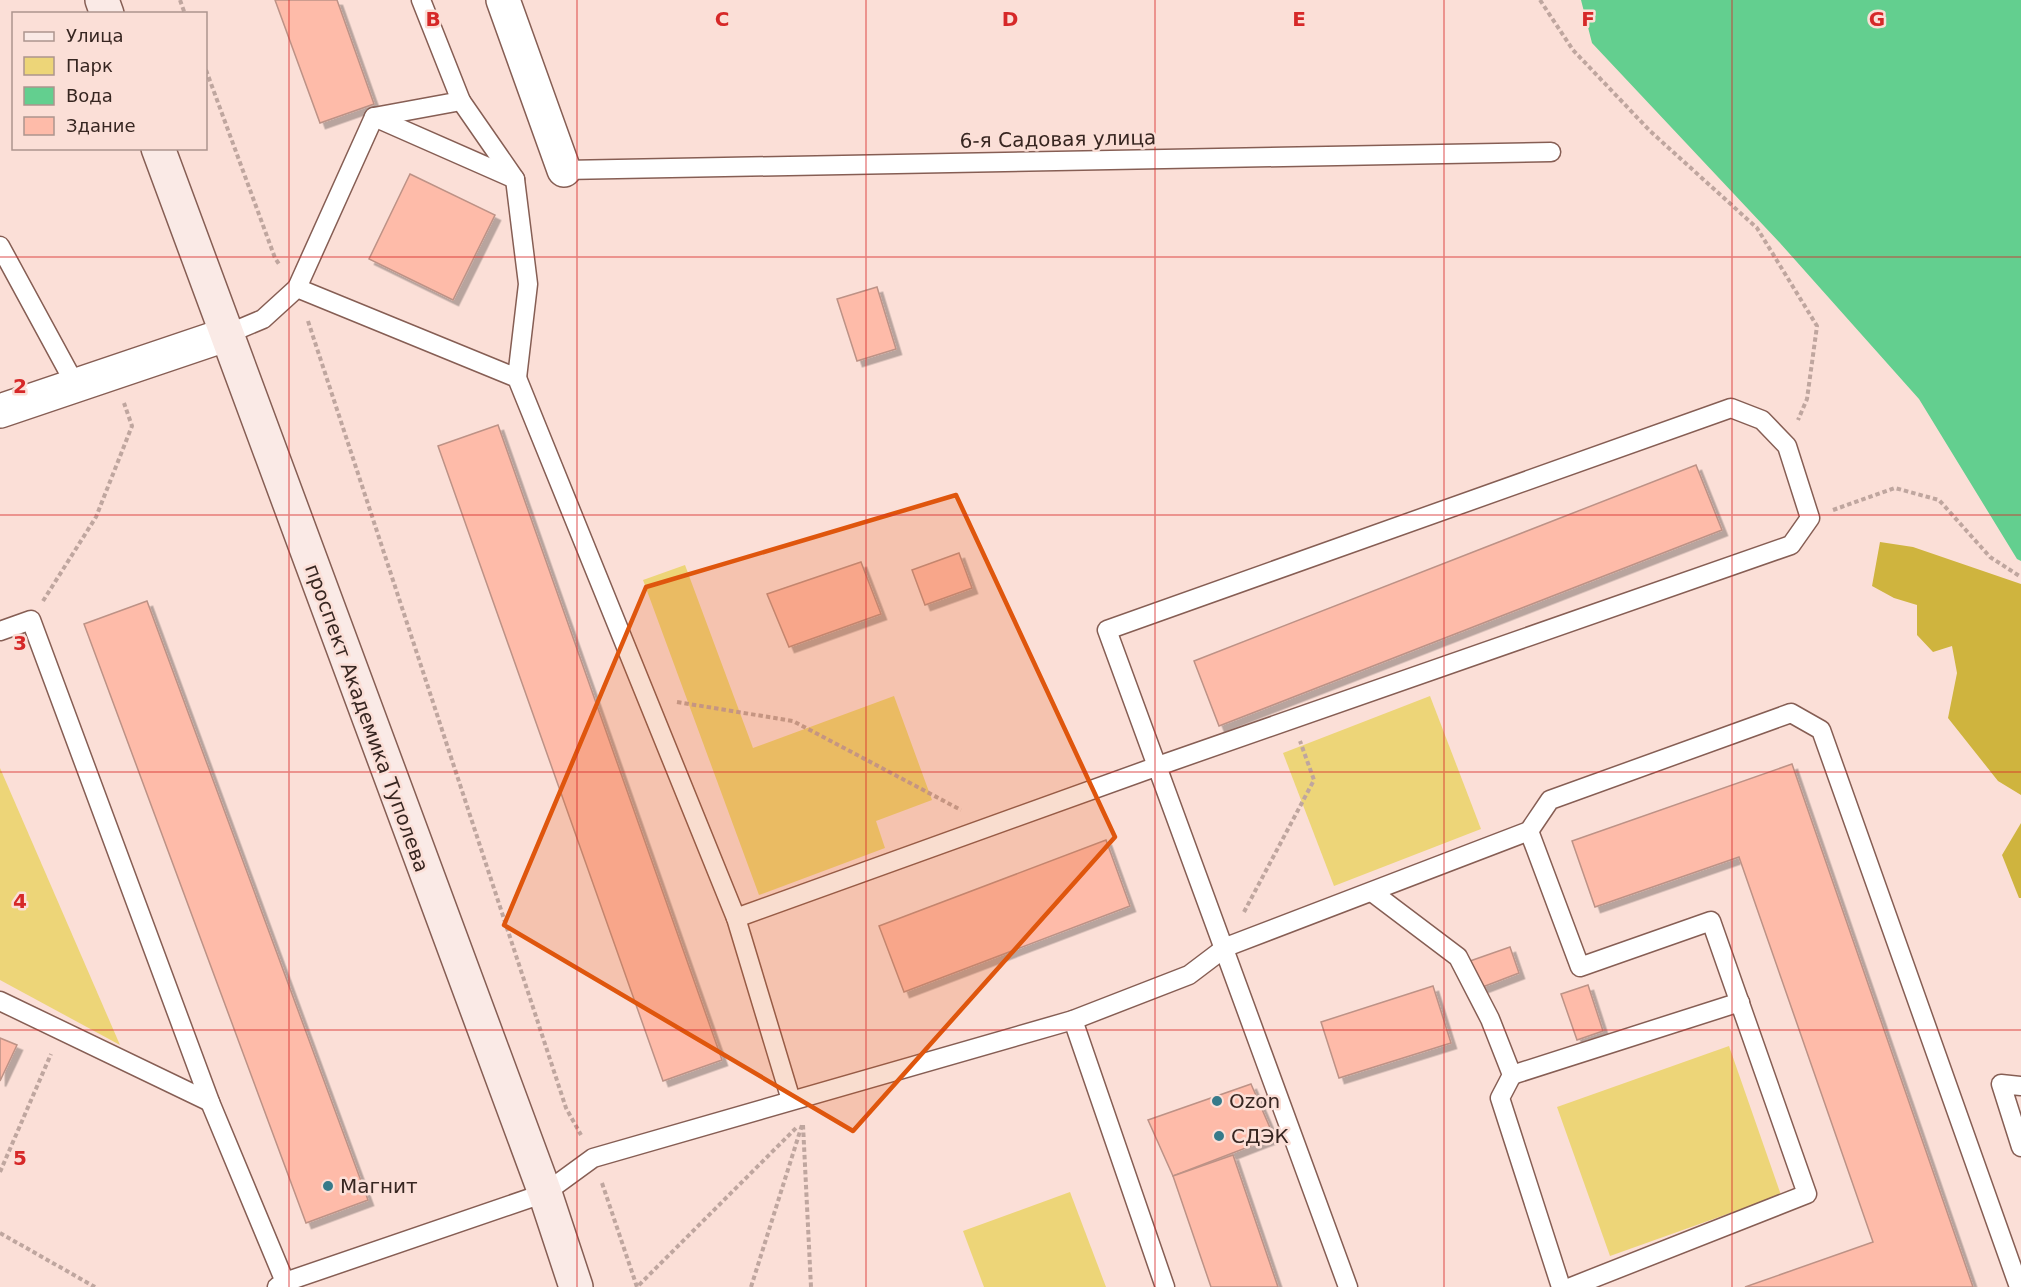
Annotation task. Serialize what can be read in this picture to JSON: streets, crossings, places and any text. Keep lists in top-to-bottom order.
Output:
{
  "streets": {
    "main road": ["проспект Академика Туполева"],
    "lane": ["6-я Садовая улица"]
  },
  "places": ["Ozon", "СДЭК", "Магнит"],
  "legend": [
    "Улица",
    "Парк",
    "Вода",
    "Здание"
  ],
  "grid": {
    "columns": [
      "B",
      "C",
      "D",
      "E",
      "F",
      "G"
    ],
    "rows": [
      "2",
      "3",
      "4",
      "5"
    ]
  }
}
